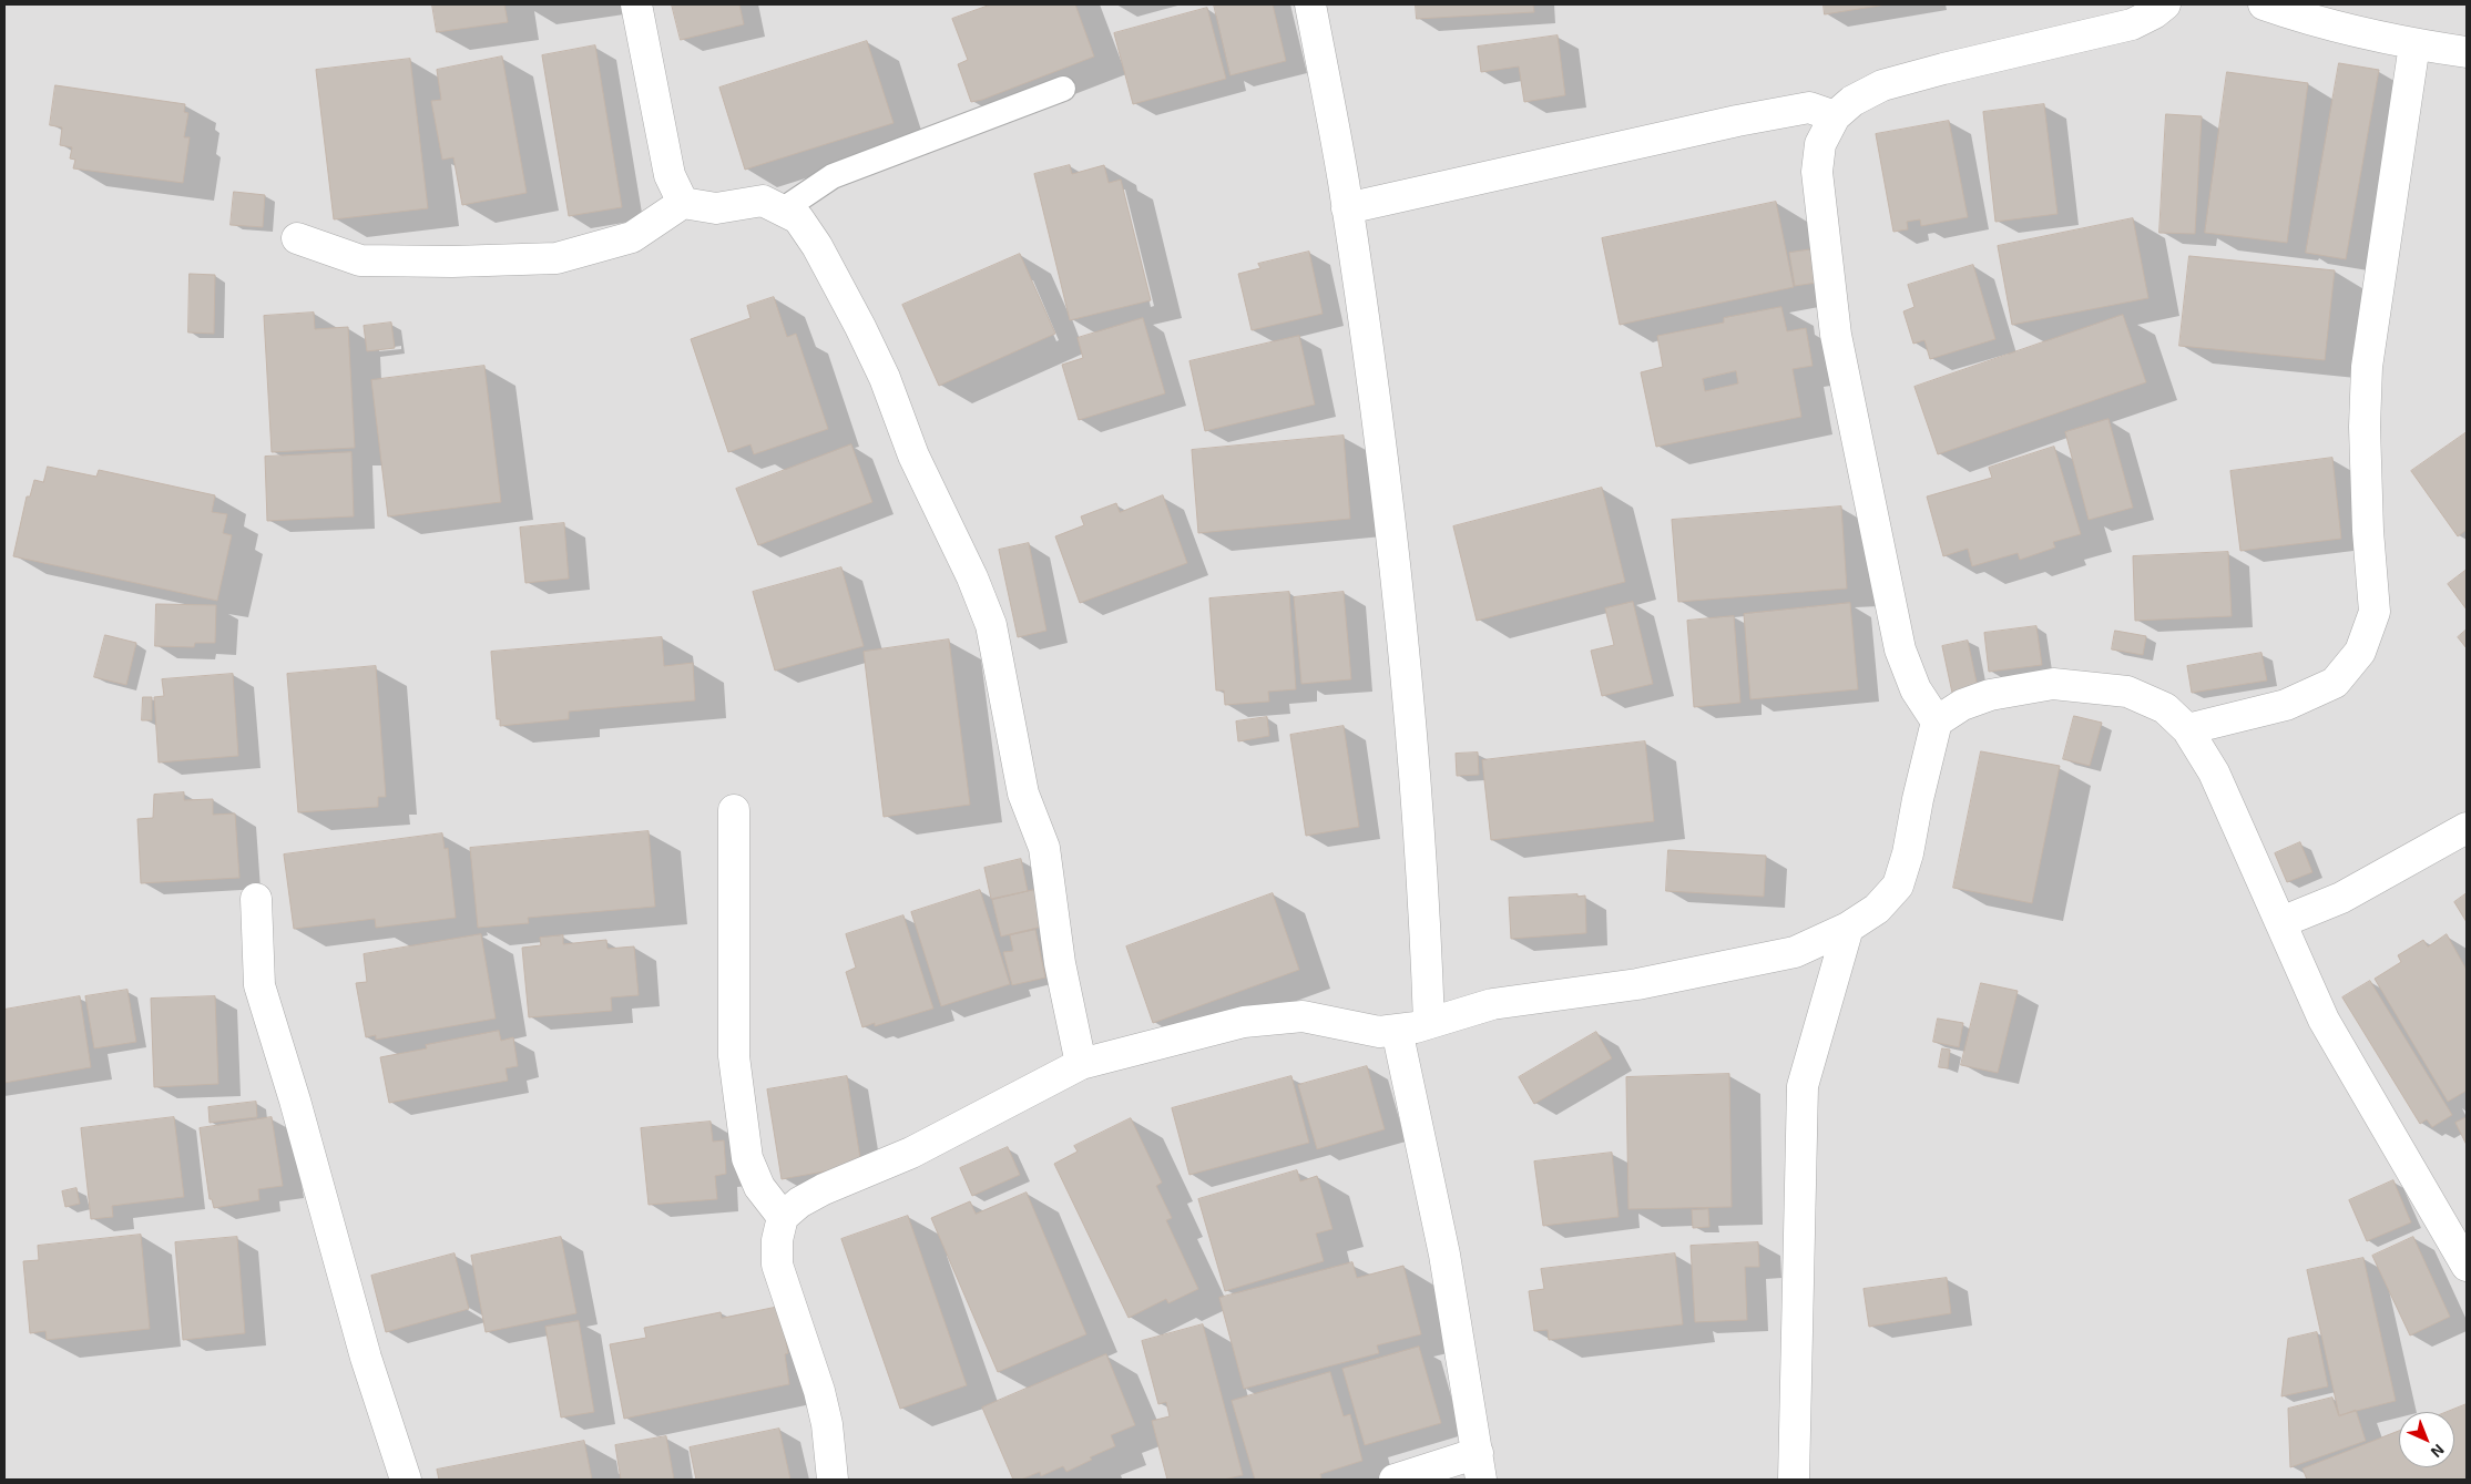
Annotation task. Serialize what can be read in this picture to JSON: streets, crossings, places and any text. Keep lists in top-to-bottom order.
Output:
{
  "north": "bottom right"
}
